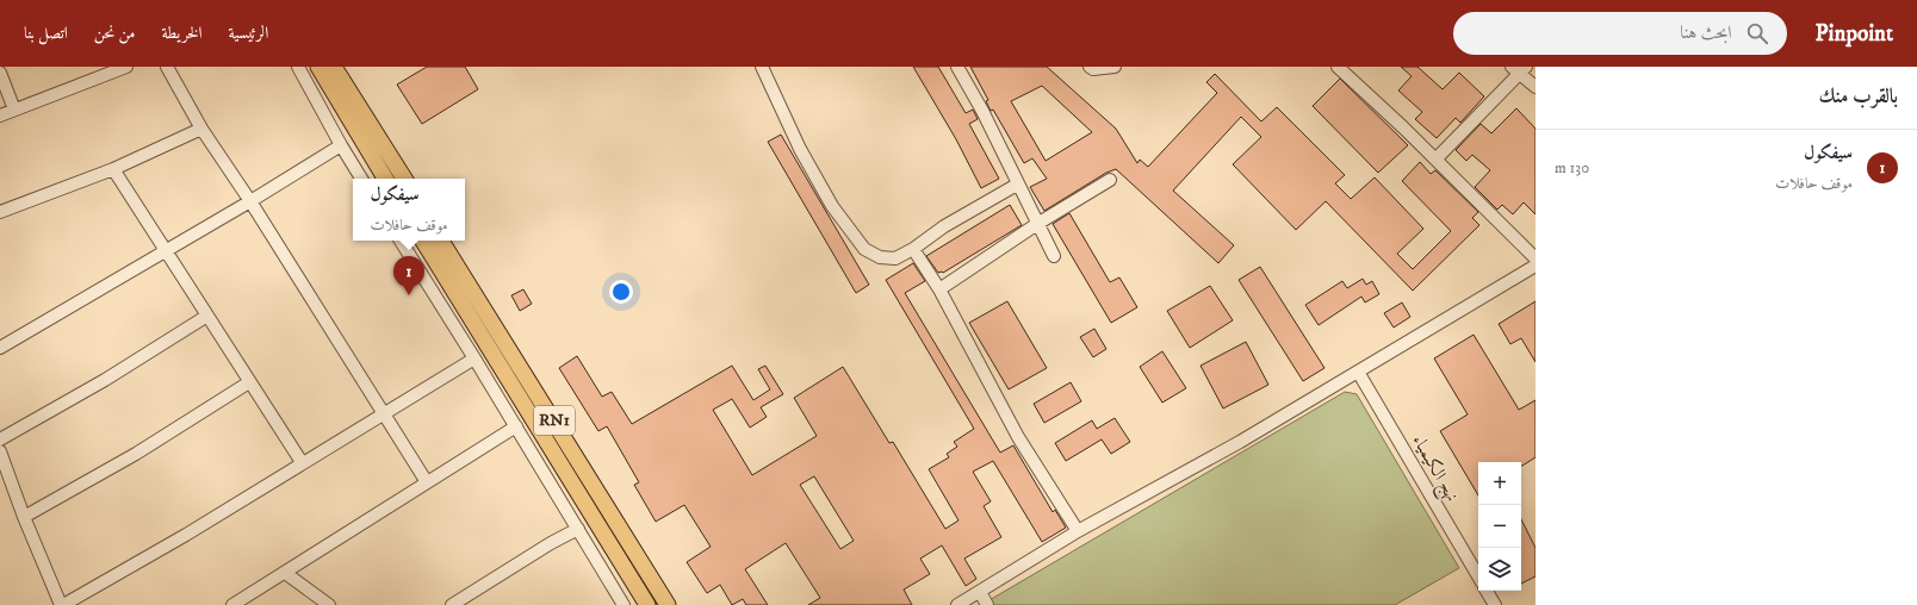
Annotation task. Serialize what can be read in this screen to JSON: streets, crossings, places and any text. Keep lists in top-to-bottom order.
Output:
{
  "streets": {
    "main road": ["RN1"],
    "street": ["نهج الكيمياء"]
  },
  "page": {
    "header": "Pinpoint",
    "search": "ابحث هنا",
    "nav": [
      "الرئيسية",
      "الخريطة",
      "من نحن",
      "اتصل بنا"
    ],
    "heading": "بالقرب منك",
    "list": [
      {
        "mark": "1",
        "name": "سيفكول",
        "note": "موقف حافلات",
        "value": "130 m"
      }
    ],
    "popup": ["سيفكول", "موقف حافلات"],
    "pins": "1",
    "map_buttons": ["+", "−"]
  }
}
